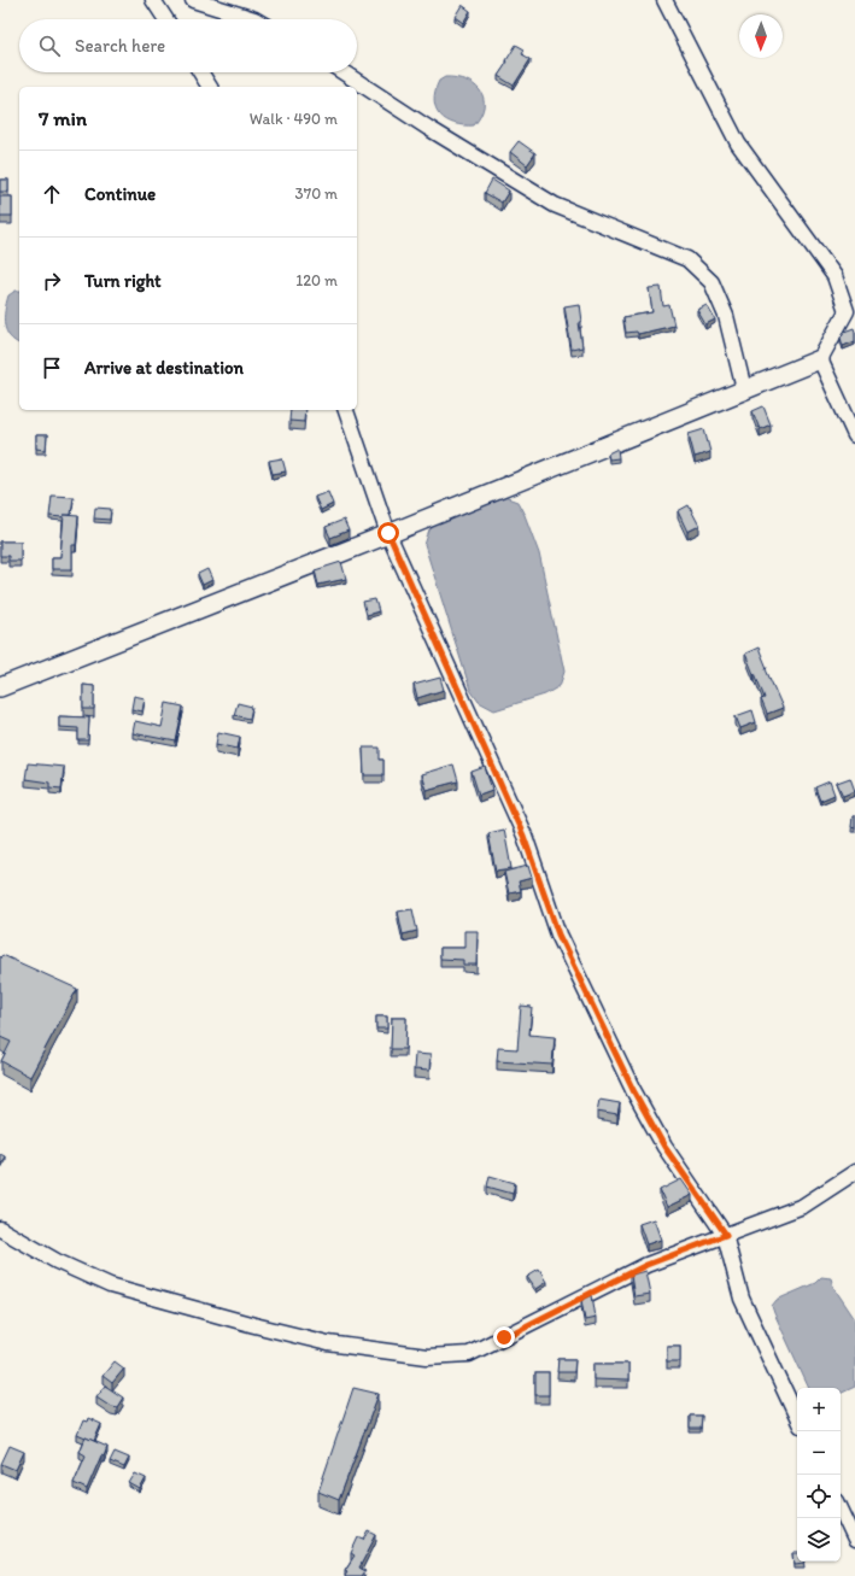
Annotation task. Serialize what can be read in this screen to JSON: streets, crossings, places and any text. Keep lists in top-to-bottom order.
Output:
{
  "north": "bottom",
  "page": {
    "search": "Search here",
    "heading": ["7 min", "Walk · 490 m"],
    "list": [
      ["Continue", "370 m"],
      ["Turn right", "120 m"],
      "Arrive at destination"
    ],
    "map_buttons": ["+", "−"]
  }
}
